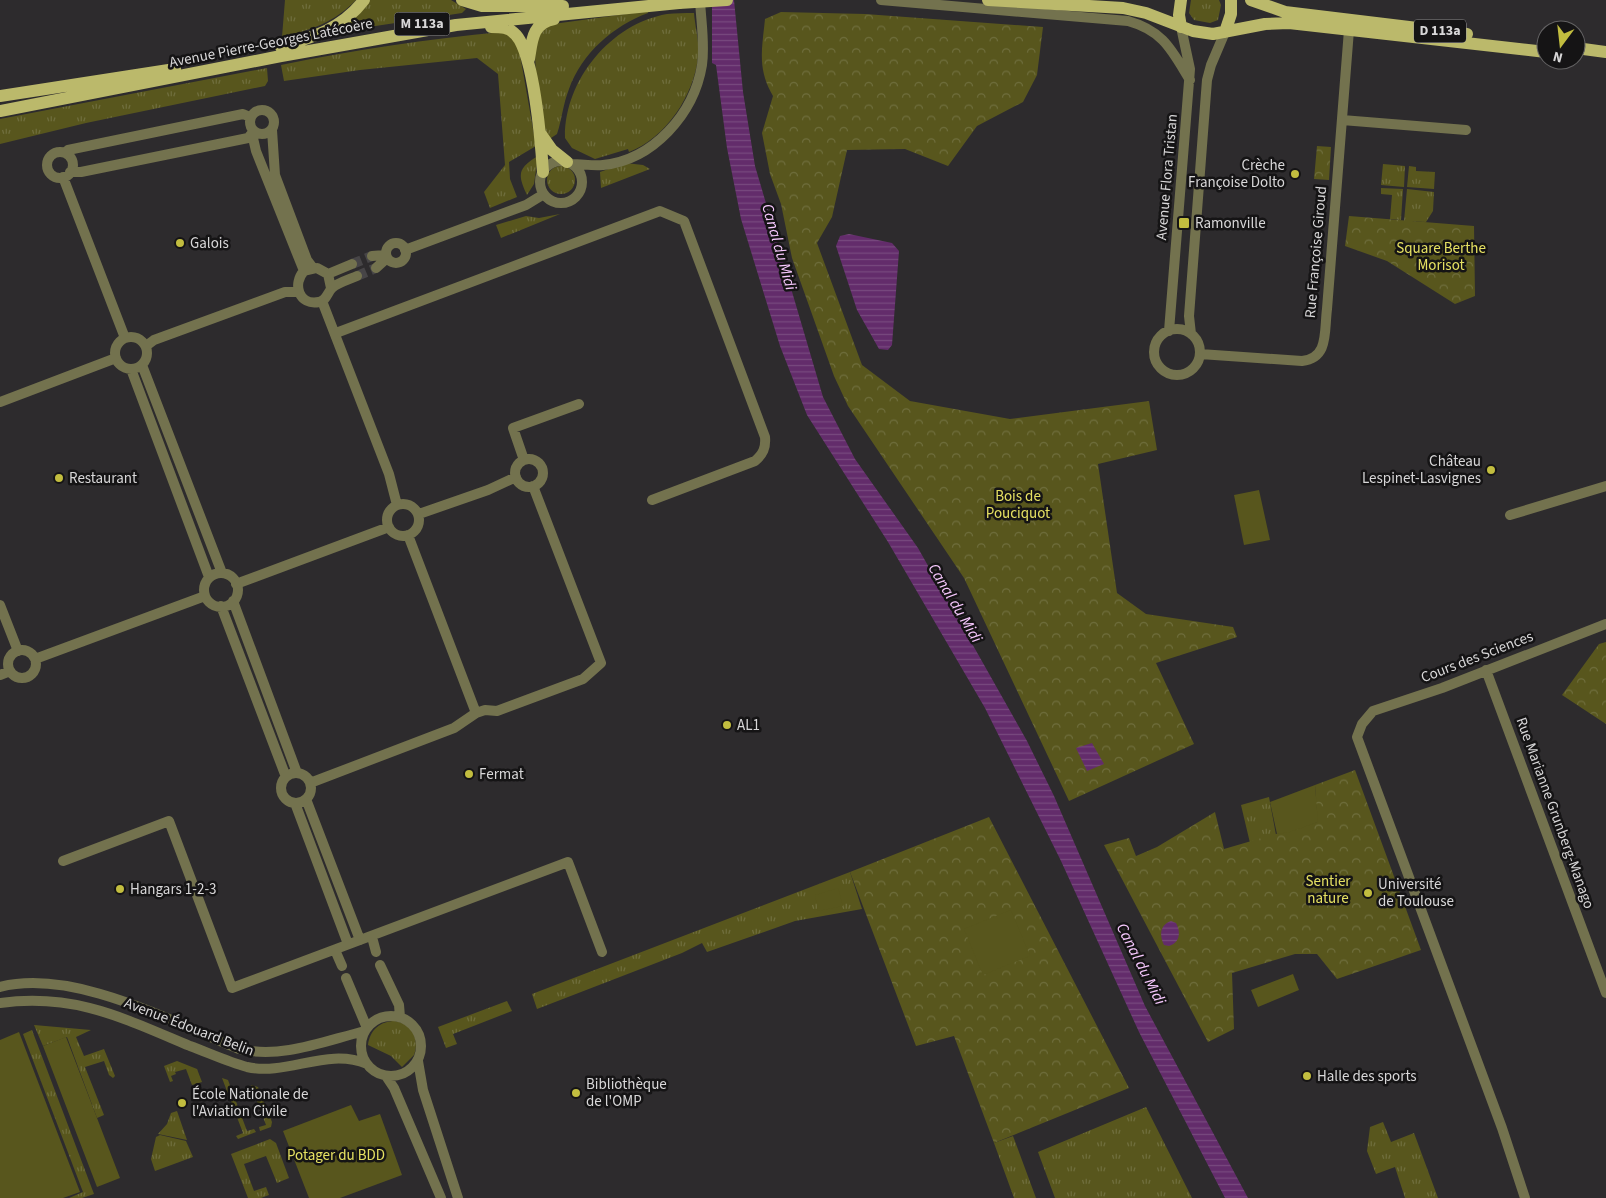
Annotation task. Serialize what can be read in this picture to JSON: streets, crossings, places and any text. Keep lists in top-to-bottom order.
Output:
{
  "streets": {
    "main road": ["M 113a", "D 113a", "Avenue Pierre-Georges Latécoère"],
    "street": [
      "Avenue Flora Tristan",
      "Rue Françoise Giroud",
      "Cours des Sciences",
      "Rue Marianne Grunberg-Manago",
      "Avenue Édouard Belin"
    ]
  },
  "crossings": [
    ["D 113a", "Rue Françoise Giroud"],
    ["Avenue Flora Tristan", "Rue Françoise Giroud"],
    ["Cours des Sciences", "Rue Marianne Grunberg-Manago"]
  ],
  "water": ["Canal du Midi"],
  "parks": [
    "Square Berthe Morisot",
    "Bois de Pouciquot",
    "Sentier nature",
    "Potager du BDD"
  ],
  "places": {
    "other": [
      "Crèche Françoise Dolto",
      "Galois",
      "Château Lespinet-Lasvignes",
      "Restaurant",
      "AL1",
      "Fermat",
      "Hangars 1-2-3",
      "Université de Toulouse",
      "Halle des sports",
      "Bibliothèque de l'OMP",
      "École Nationale de l'Aviation Civile"
    ],
    "transit": ["Ramonville"]
  },
  "north": "bottom"
}
